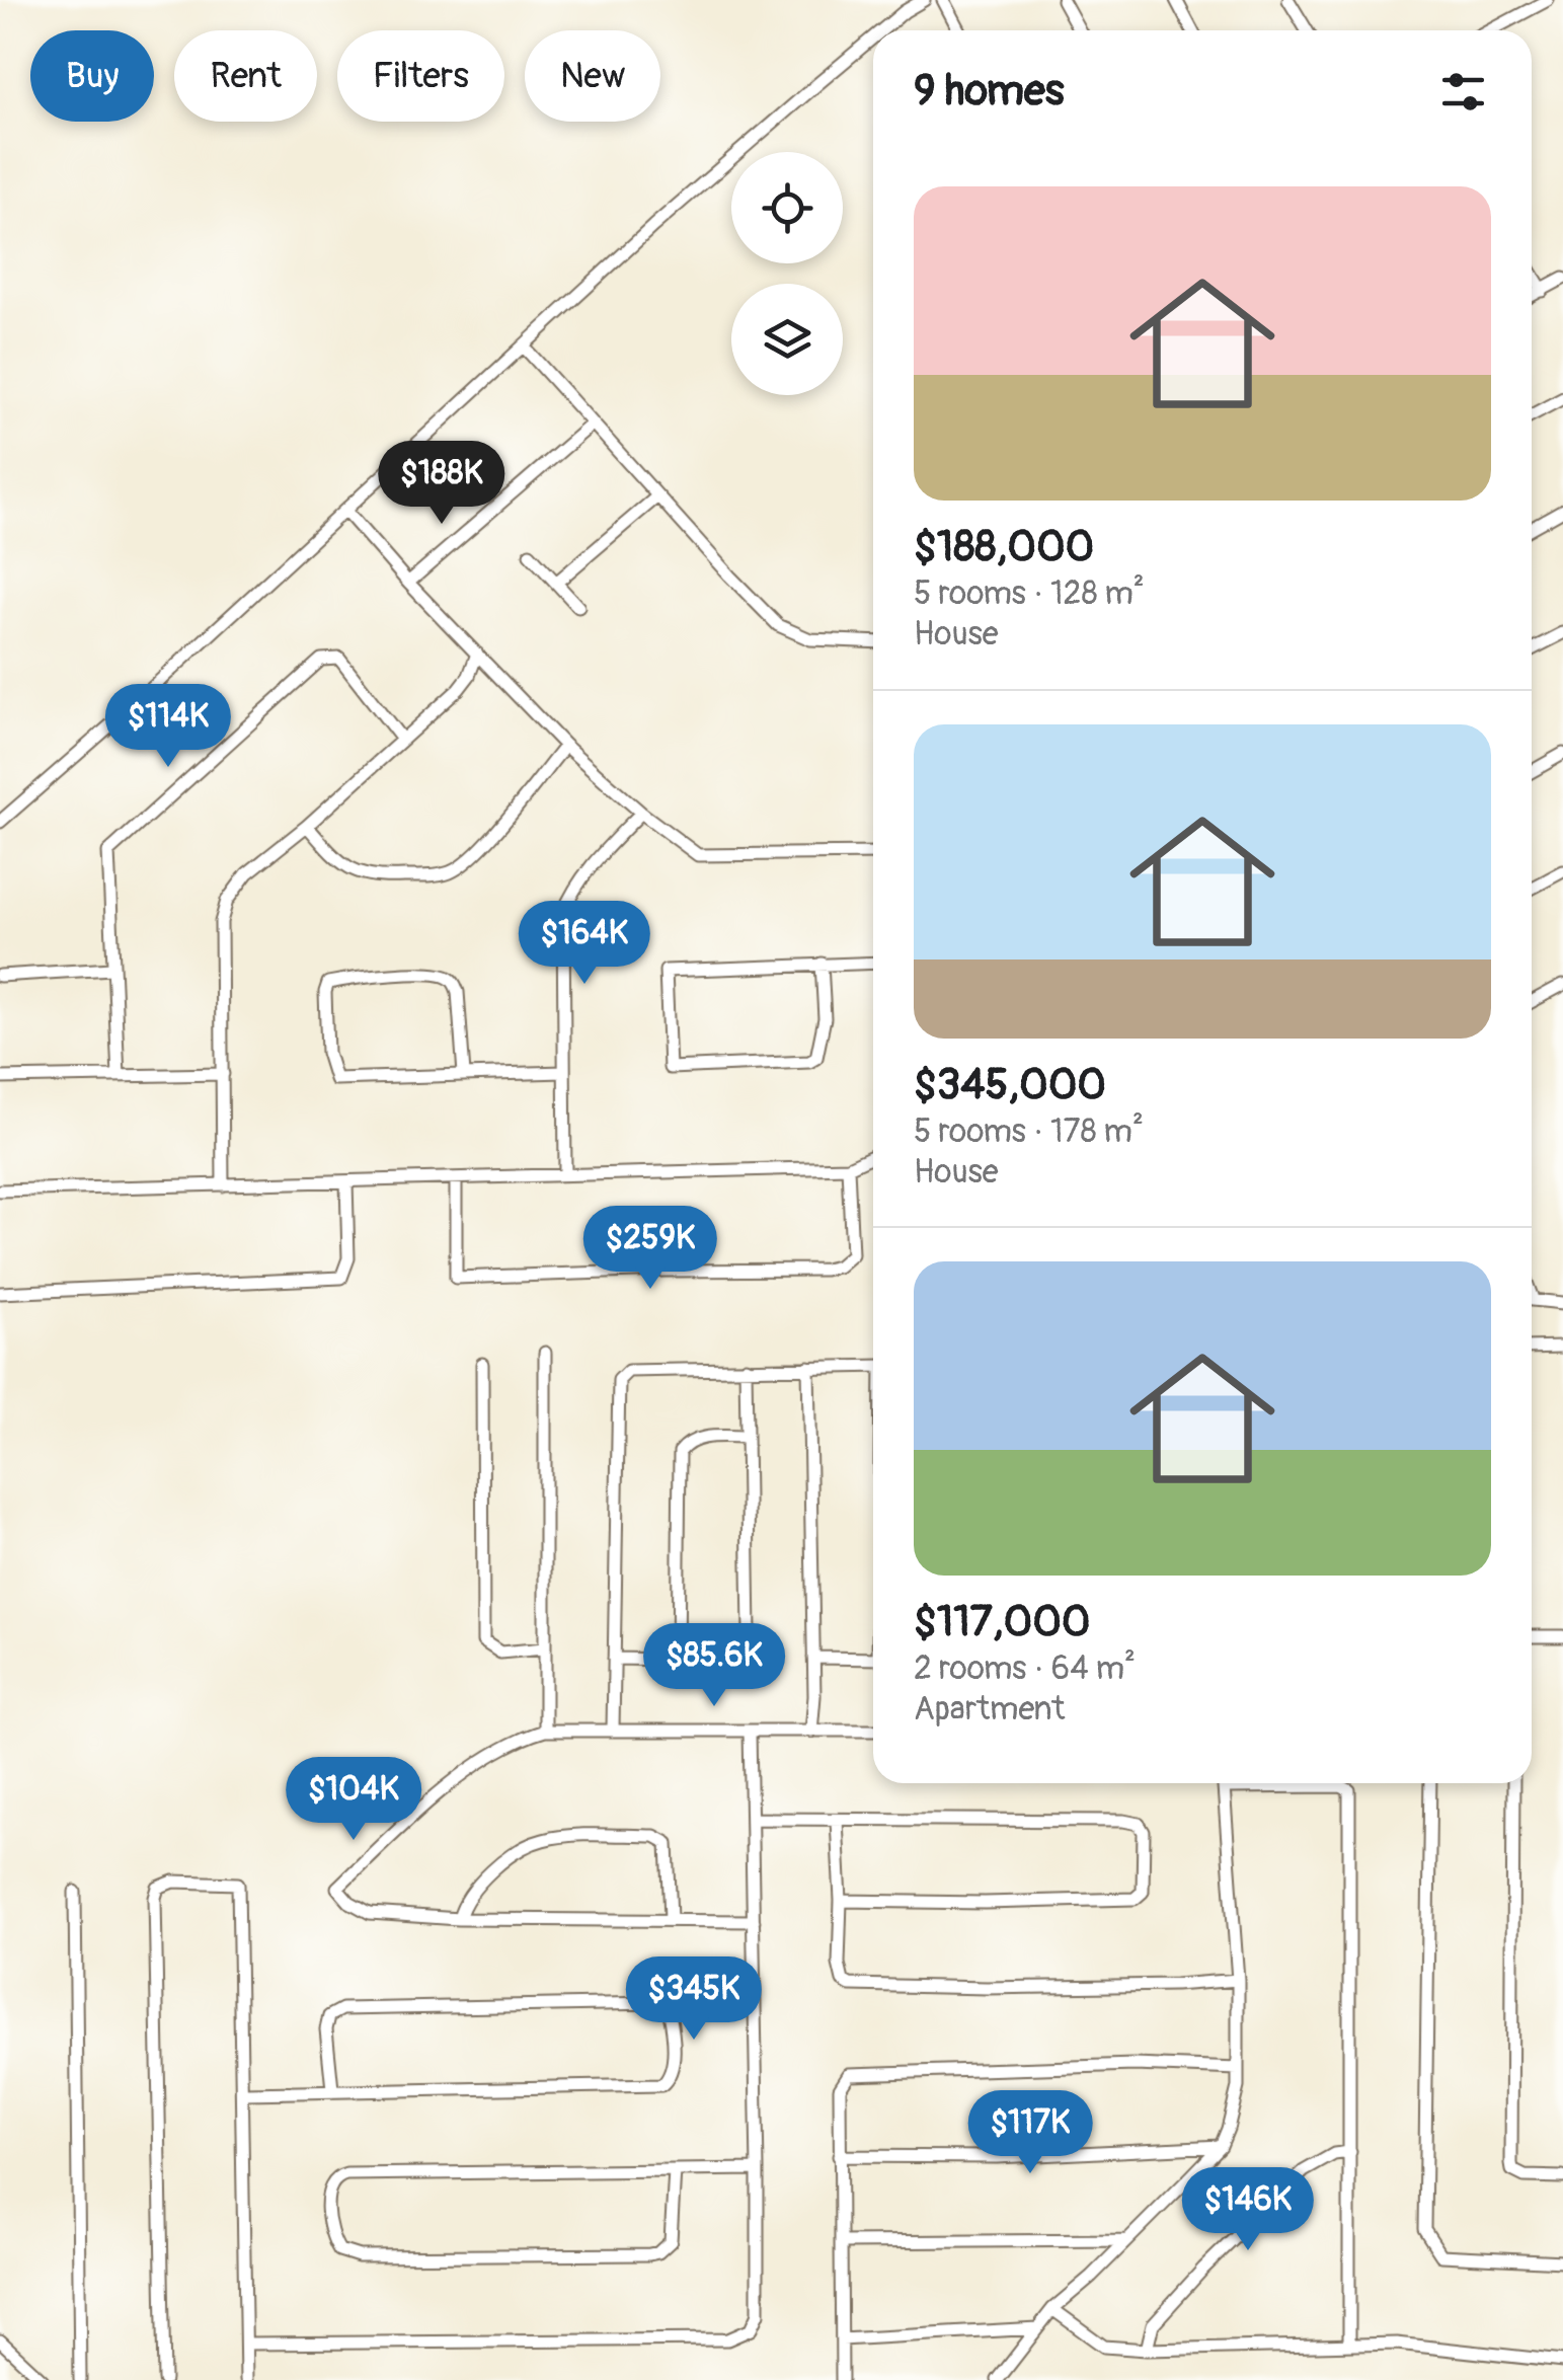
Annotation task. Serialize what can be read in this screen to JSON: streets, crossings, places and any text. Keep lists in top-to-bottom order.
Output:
{
  "page": {
    "chip": [
      "Buy",
      "Rent",
      "Filters",
      "New"
    ],
    "heading": "9 homes",
    "list": [
      {
        "name": "$188,000",
        "note": "5 rooms · 128 m² · House"
      },
      {
        "name": "$345,000",
        "note": "5 rooms · 178 m² · House"
      },
      {
        "name": "$117,000",
        "note": "2 rooms · 64 m² · Apartment"
      }
    ],
    "price": [
      "$188K",
      "$114K",
      "$164K",
      "$259K",
      "$85.6K",
      "$104K",
      "$345K",
      "$117K",
      "$146K"
    ]
  }
}
